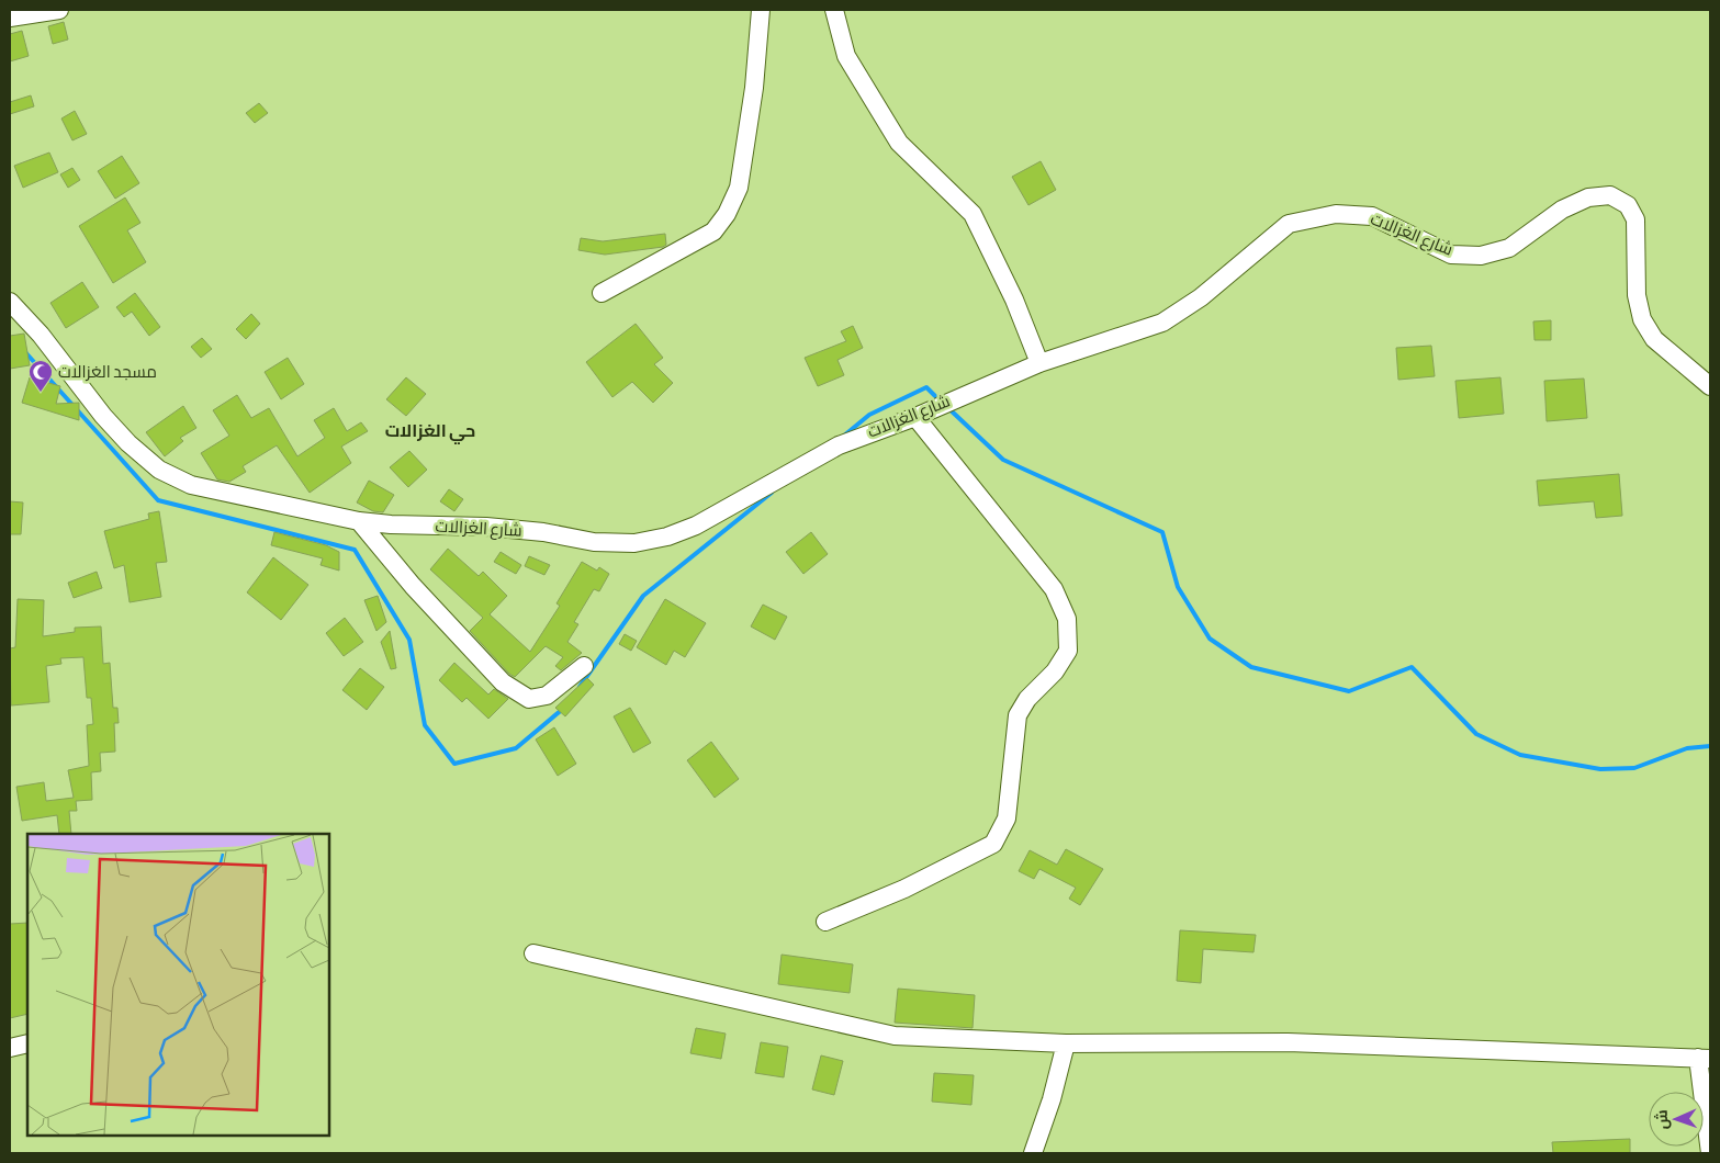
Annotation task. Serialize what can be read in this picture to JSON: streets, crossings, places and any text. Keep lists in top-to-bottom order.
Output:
{
  "streets": {
    "street": ["شارع الغزالات"]
  },
  "districts": ["حي الغزالات"],
  "places": {
    "mosque": ["مسجد الغزالات"]
  },
  "north": "left"
}
